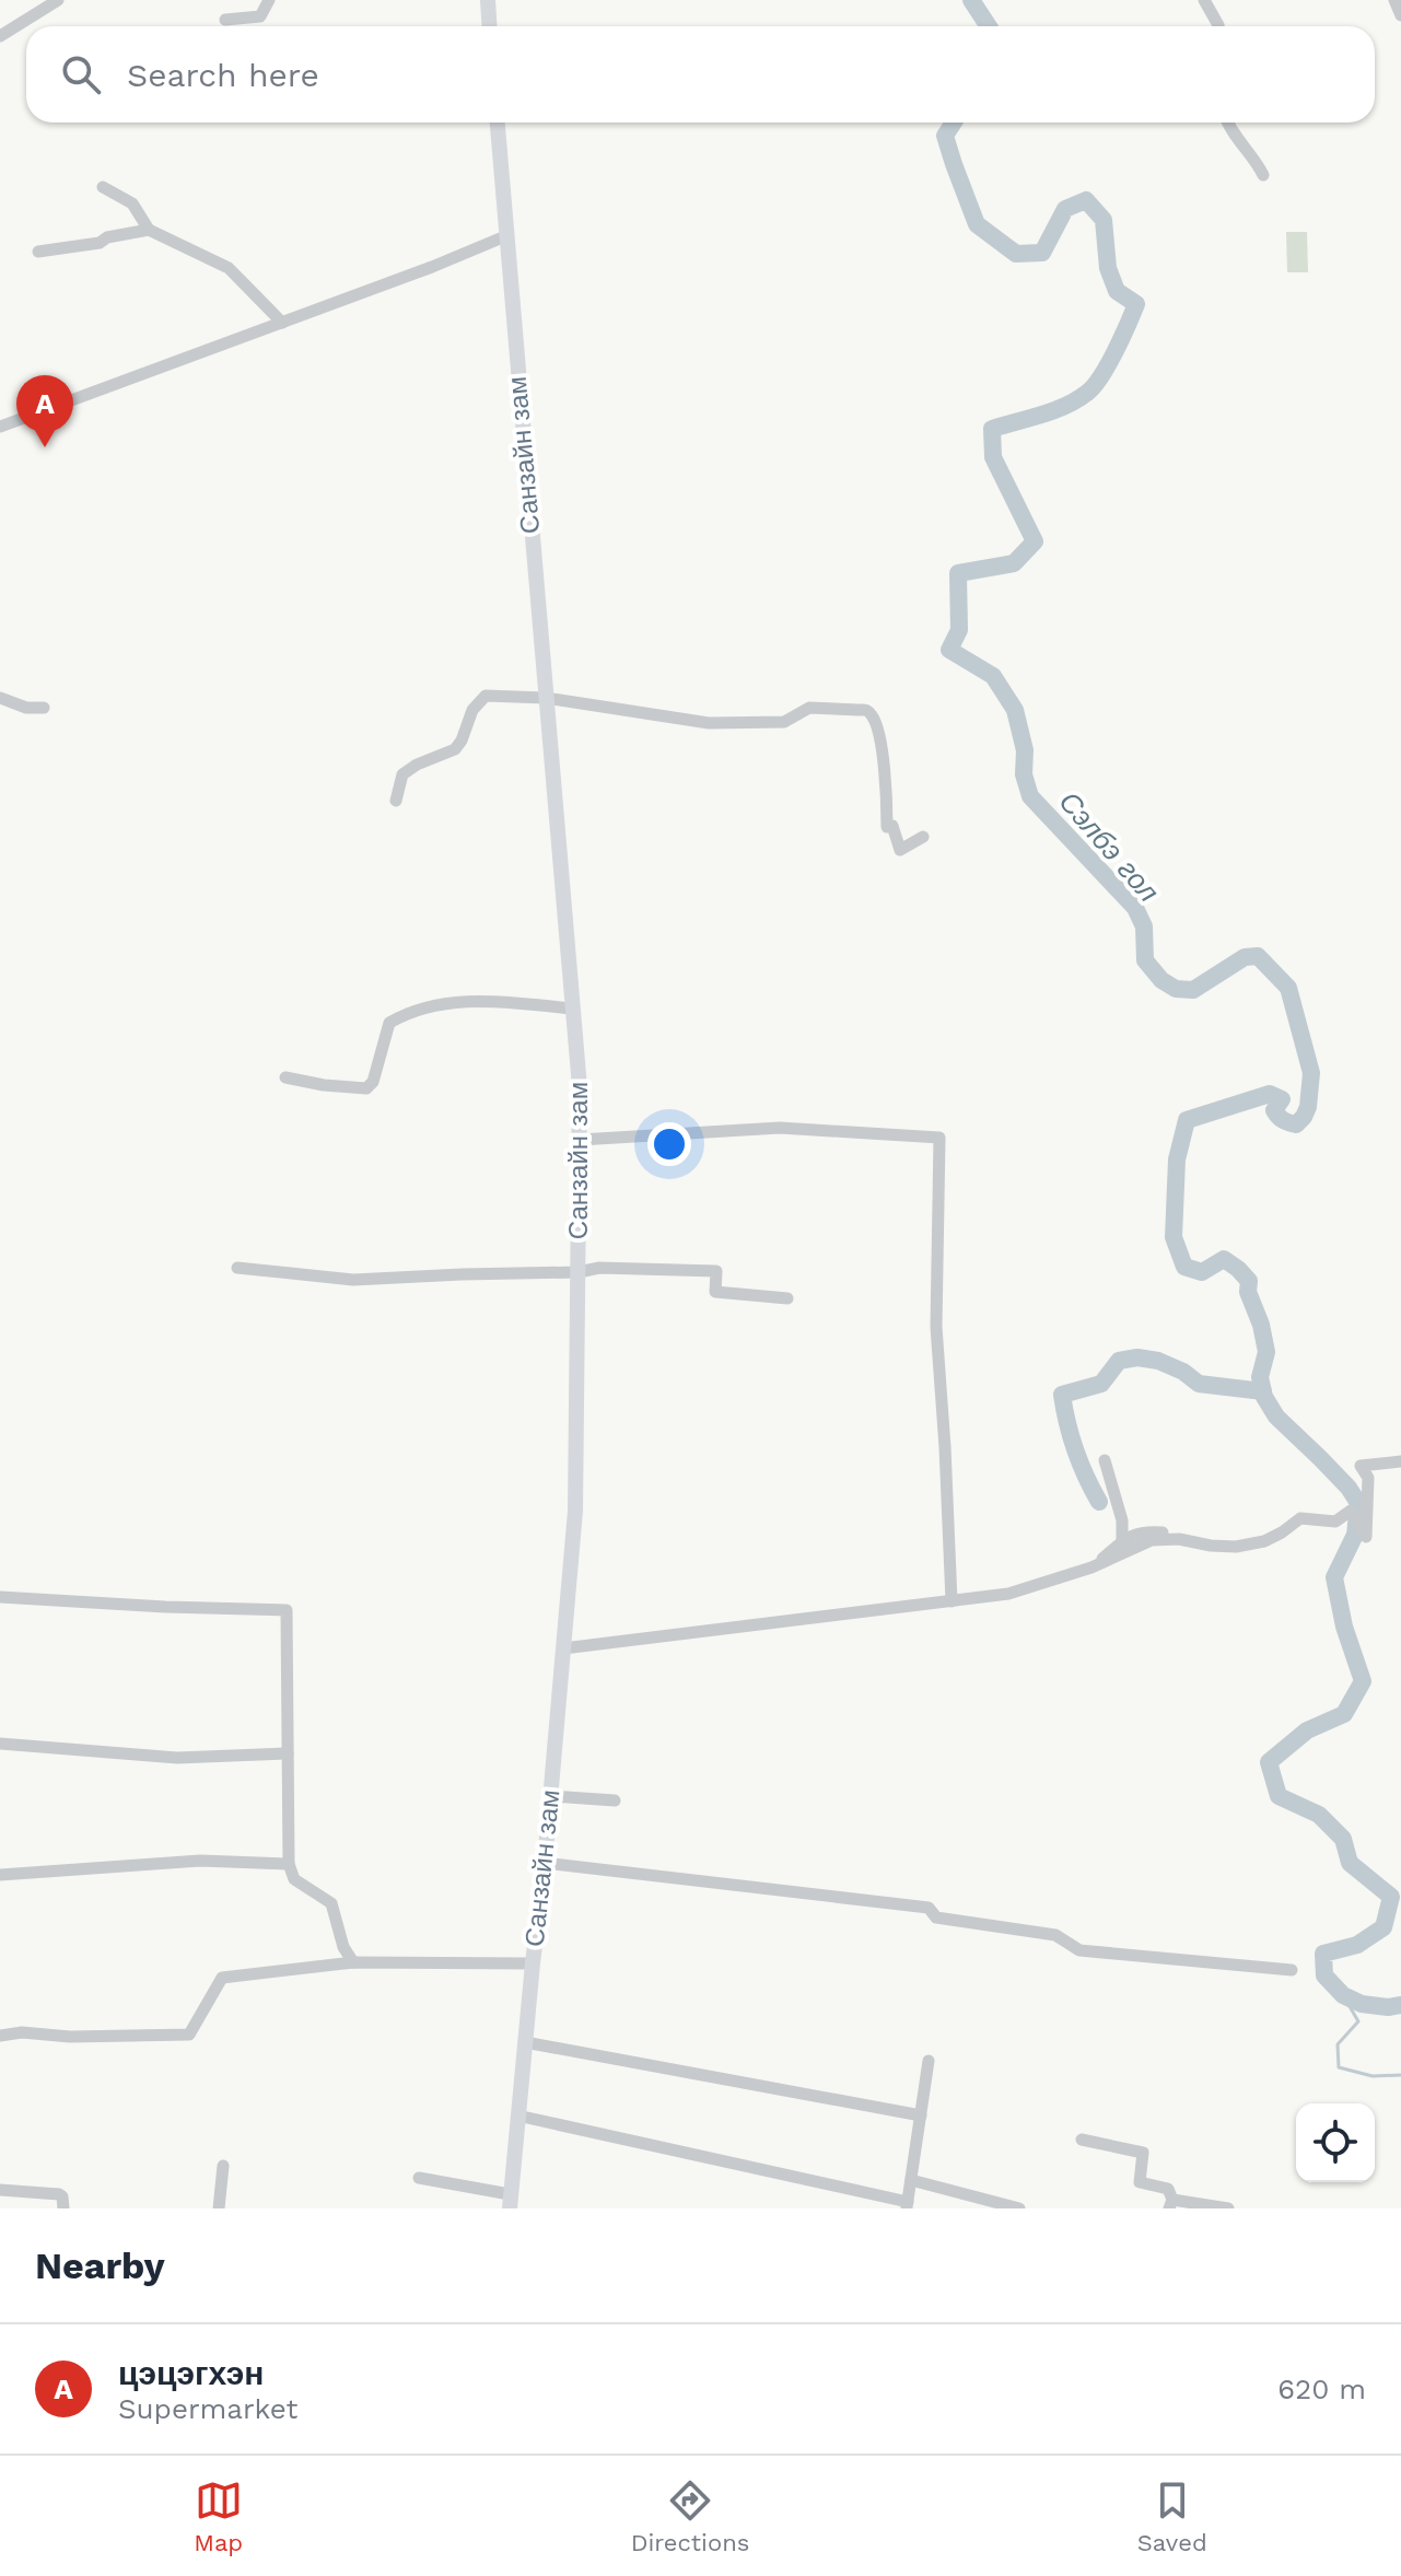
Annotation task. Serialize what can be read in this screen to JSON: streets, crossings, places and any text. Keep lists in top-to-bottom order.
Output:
{
  "streets": {
    "main road": ["Санзайн зам"]
  },
  "water": ["Сэлбэ гол"],
  "page": {
    "search": "Search here",
    "pins": "A",
    "heading": "Nearby",
    "list": [
      {
        "mark": "A",
        "name": "цэцэгхэн",
        "note": "Supermarket",
        "value": "620 m"
      }
    ],
    "nav": ["Map", "Directions", "Saved"]
  }
}
